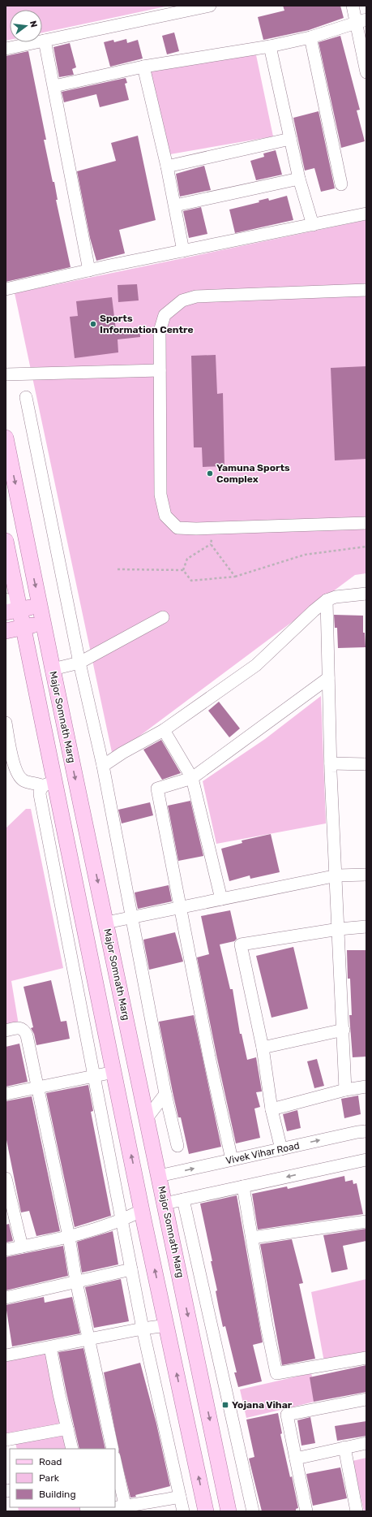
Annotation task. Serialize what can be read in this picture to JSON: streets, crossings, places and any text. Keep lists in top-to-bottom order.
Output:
{
  "streets": {
    "main road": ["Major Somnath Marg"],
    "street": ["Vivek Vihar Road"]
  },
  "crossings": [
    ["Major Somnath Marg", "Vivek Vihar Road"]
  ],
  "places": {
    "other": ["Sports Information Centre", "Yamuna Sports Complex"],
    "transit": ["Yojana Vihar"]
  },
  "legend": ["Road", "Park", "Building"],
  "north": "right"
}
